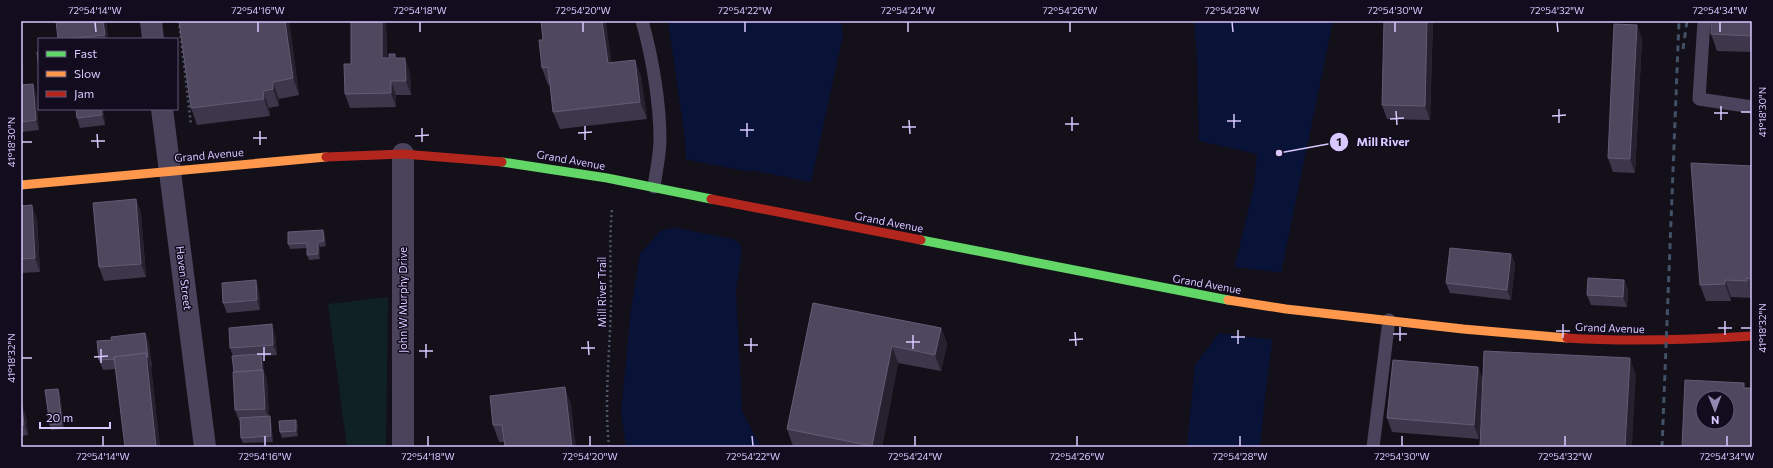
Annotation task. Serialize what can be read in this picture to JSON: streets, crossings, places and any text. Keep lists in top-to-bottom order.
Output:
{
  "streets": {
    "main road": ["Grand Avenue"],
    "street": ["Haven Street", "John W Murphy Drive"],
    "path": ["Mill River Trail"]
  },
  "crossings": [
    ["Grand Avenue", "Haven Street"],
    ["Grand Avenue", "John W Murphy Drive"]
  ],
  "places": ["Mill River"],
  "legend": ["Fast", "Slow", "Jam"],
  "scale_bar": "20 m",
  "north": "bottom",
  "coordinates": [
    "72°54'14\"W",
    "72°54'16\"W",
    "72°54'18\"W",
    "72°54'20\"W",
    "72°54'22\"W",
    "72°54'24\"W",
    "72°54'26\"W",
    "72°54'28\"W",
    "72°54'30\"W",
    "72°54'32\"W",
    "72°54'34\"W",
    "41°18'30\"N",
    "41°18'32\"N"
  ]
}
